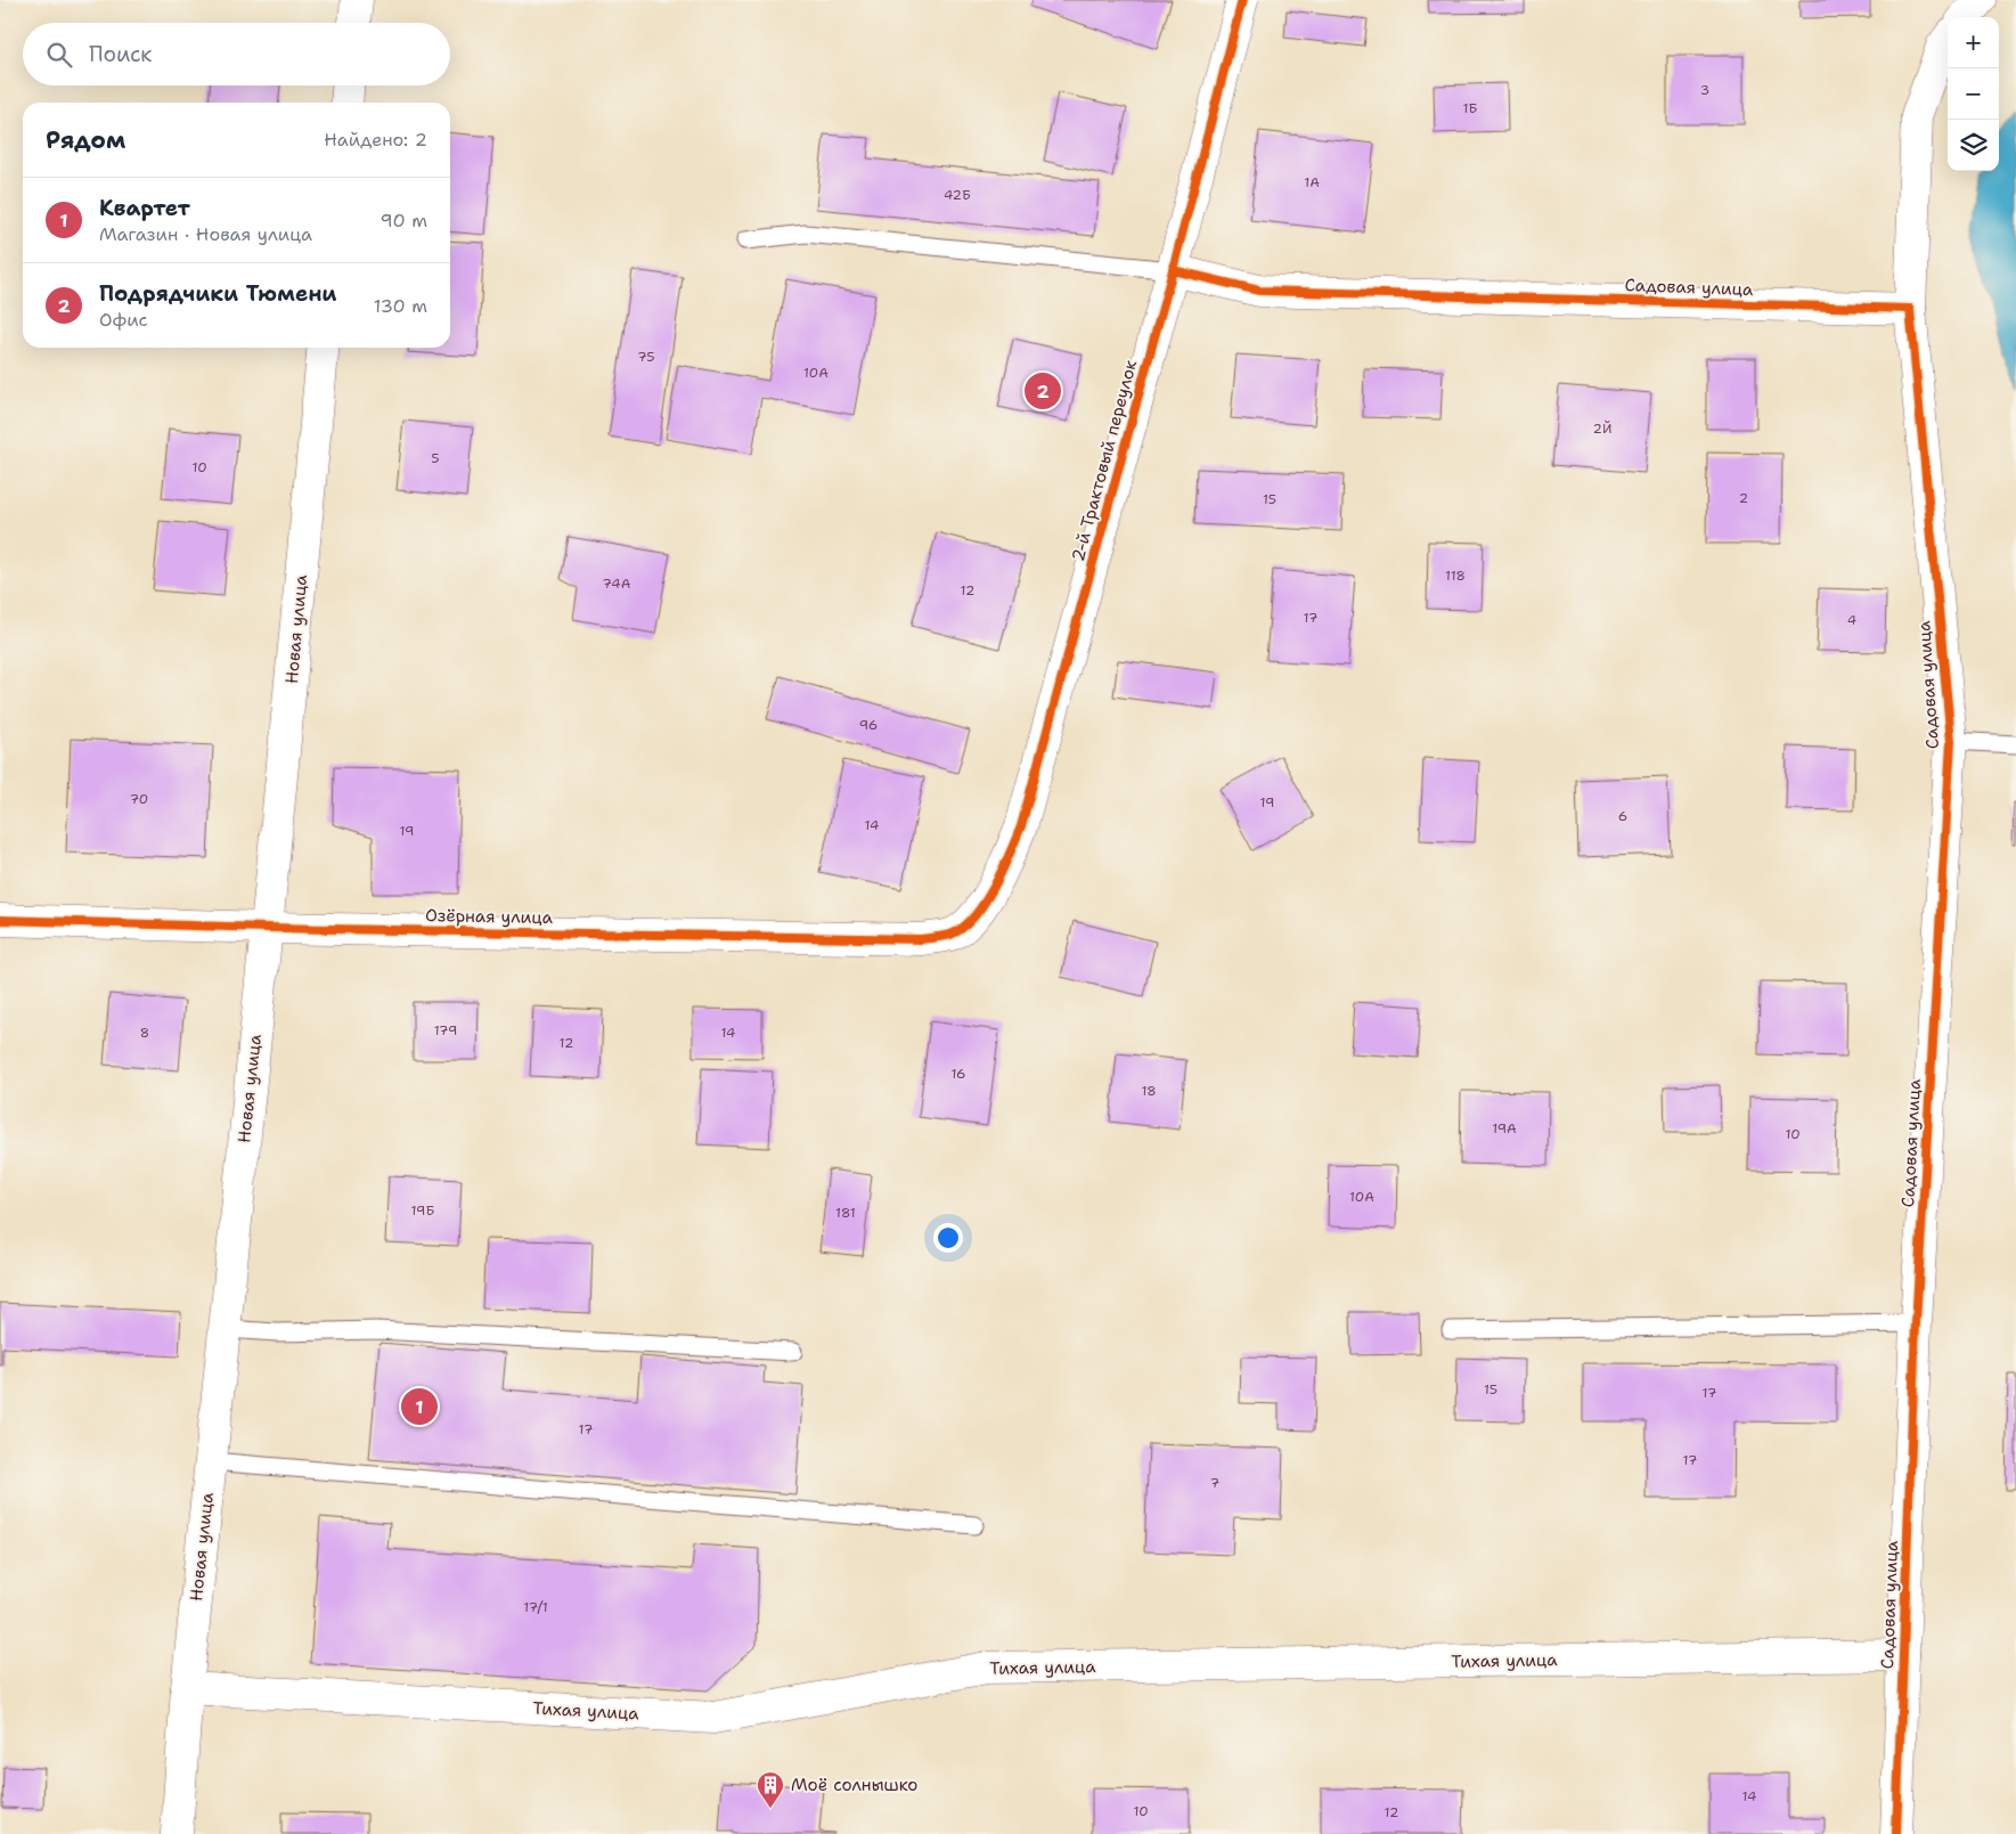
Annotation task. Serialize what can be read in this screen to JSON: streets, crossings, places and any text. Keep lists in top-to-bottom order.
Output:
{
  "streets": {
    "street": [
      "Садовая улица",
      "2-й Трактовый переулок",
      "Новая улица",
      "Озёрная улица",
      "Тихая улица"
    ]
  },
  "crossings": [
    ["Садовая улица", "2-й Трактовый переулок"],
    ["Садовая улица", "Тихая улица"],
    ["2-й Трактовый переулок", "Озёрная улица"],
    ["Новая улица", "Озёрная улица"],
    ["Новая улица", "Тихая улица"]
  ],
  "places": {
    "building": ["Моё солнышко"]
  },
  "house_numbers": [
    "3",
    "1Б",
    "1А",
    "42Б",
    "75",
    "10А",
    "2Й",
    "5",
    "10",
    "2",
    "15",
    "118",
    "74А",
    "12",
    "17",
    "4",
    "96",
    "70",
    "19",
    "6",
    "14",
    "19",
    "179",
    "8",
    "14",
    "12",
    "16",
    "18",
    "19А",
    "10",
    "10А",
    "19Б",
    "181",
    "15",
    "17",
    "17",
    "17",
    "7",
    "17/1",
    "14",
    "10",
    "12"
  ],
  "page": {
    "map_buttons": ["+", "−"],
    "search": "Поиск",
    "heading": ["Рядом", "Найдено: 2"],
    "list": [
      {
        "mark": "1",
        "name": "Квартет",
        "note": "Магазин · Новая улица",
        "value": "90 m"
      },
      {
        "mark": "2",
        "name": "Подрядчики Тюмени",
        "note": "Офис",
        "value": "130 m"
      }
    ],
    "pins": ["2", "1"]
  }
}
